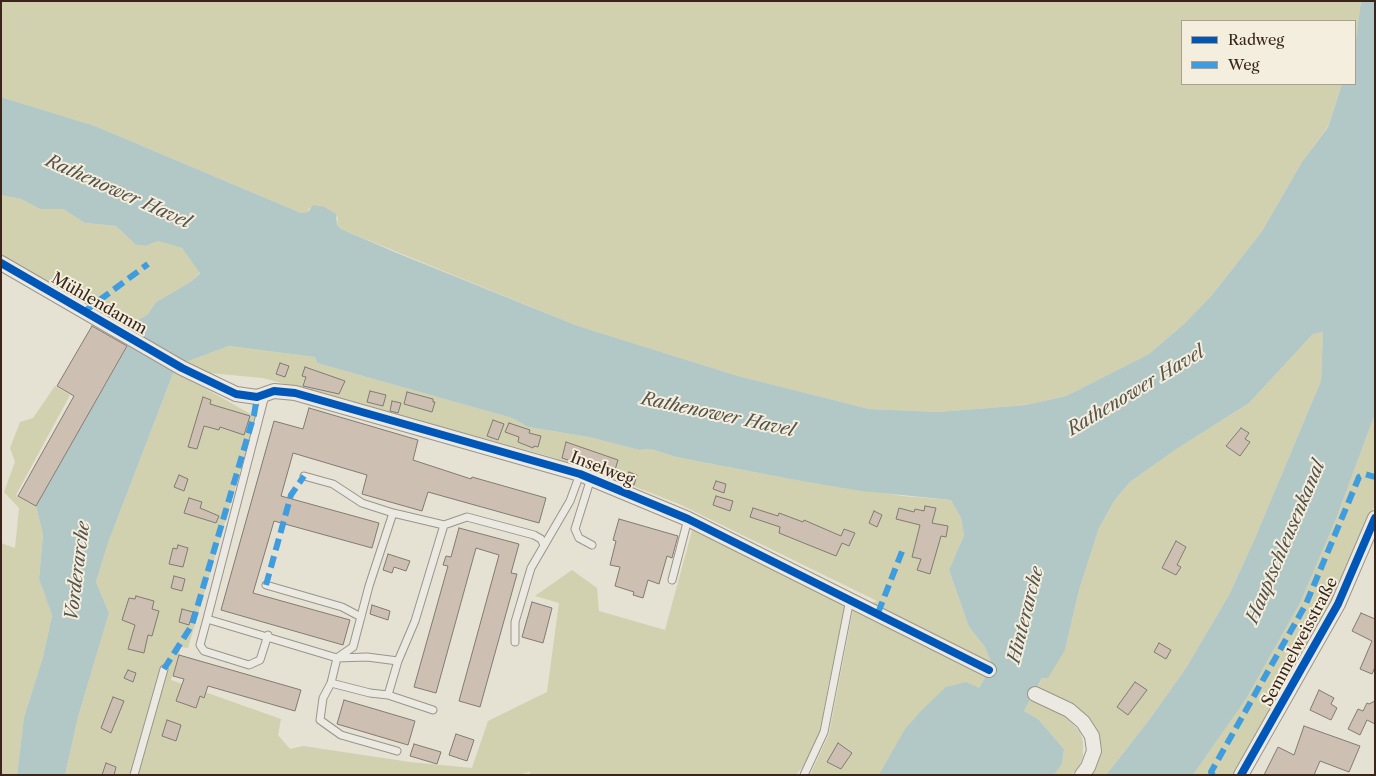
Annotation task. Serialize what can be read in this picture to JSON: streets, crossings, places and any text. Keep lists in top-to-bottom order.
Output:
{
  "streets": {
    "street": ["Mühlendamm", "Inselweg", "Semmelweisstraße"]
  },
  "crossings": [
    ["Mühlendamm", "Inselweg"]
  ],
  "water": [
    "Rathenower Havel",
    "Hauptschleusenkanal",
    "Vorderarche",
    "Hinterarche"
  ],
  "legend": ["Radweg", "Weg"]
}
